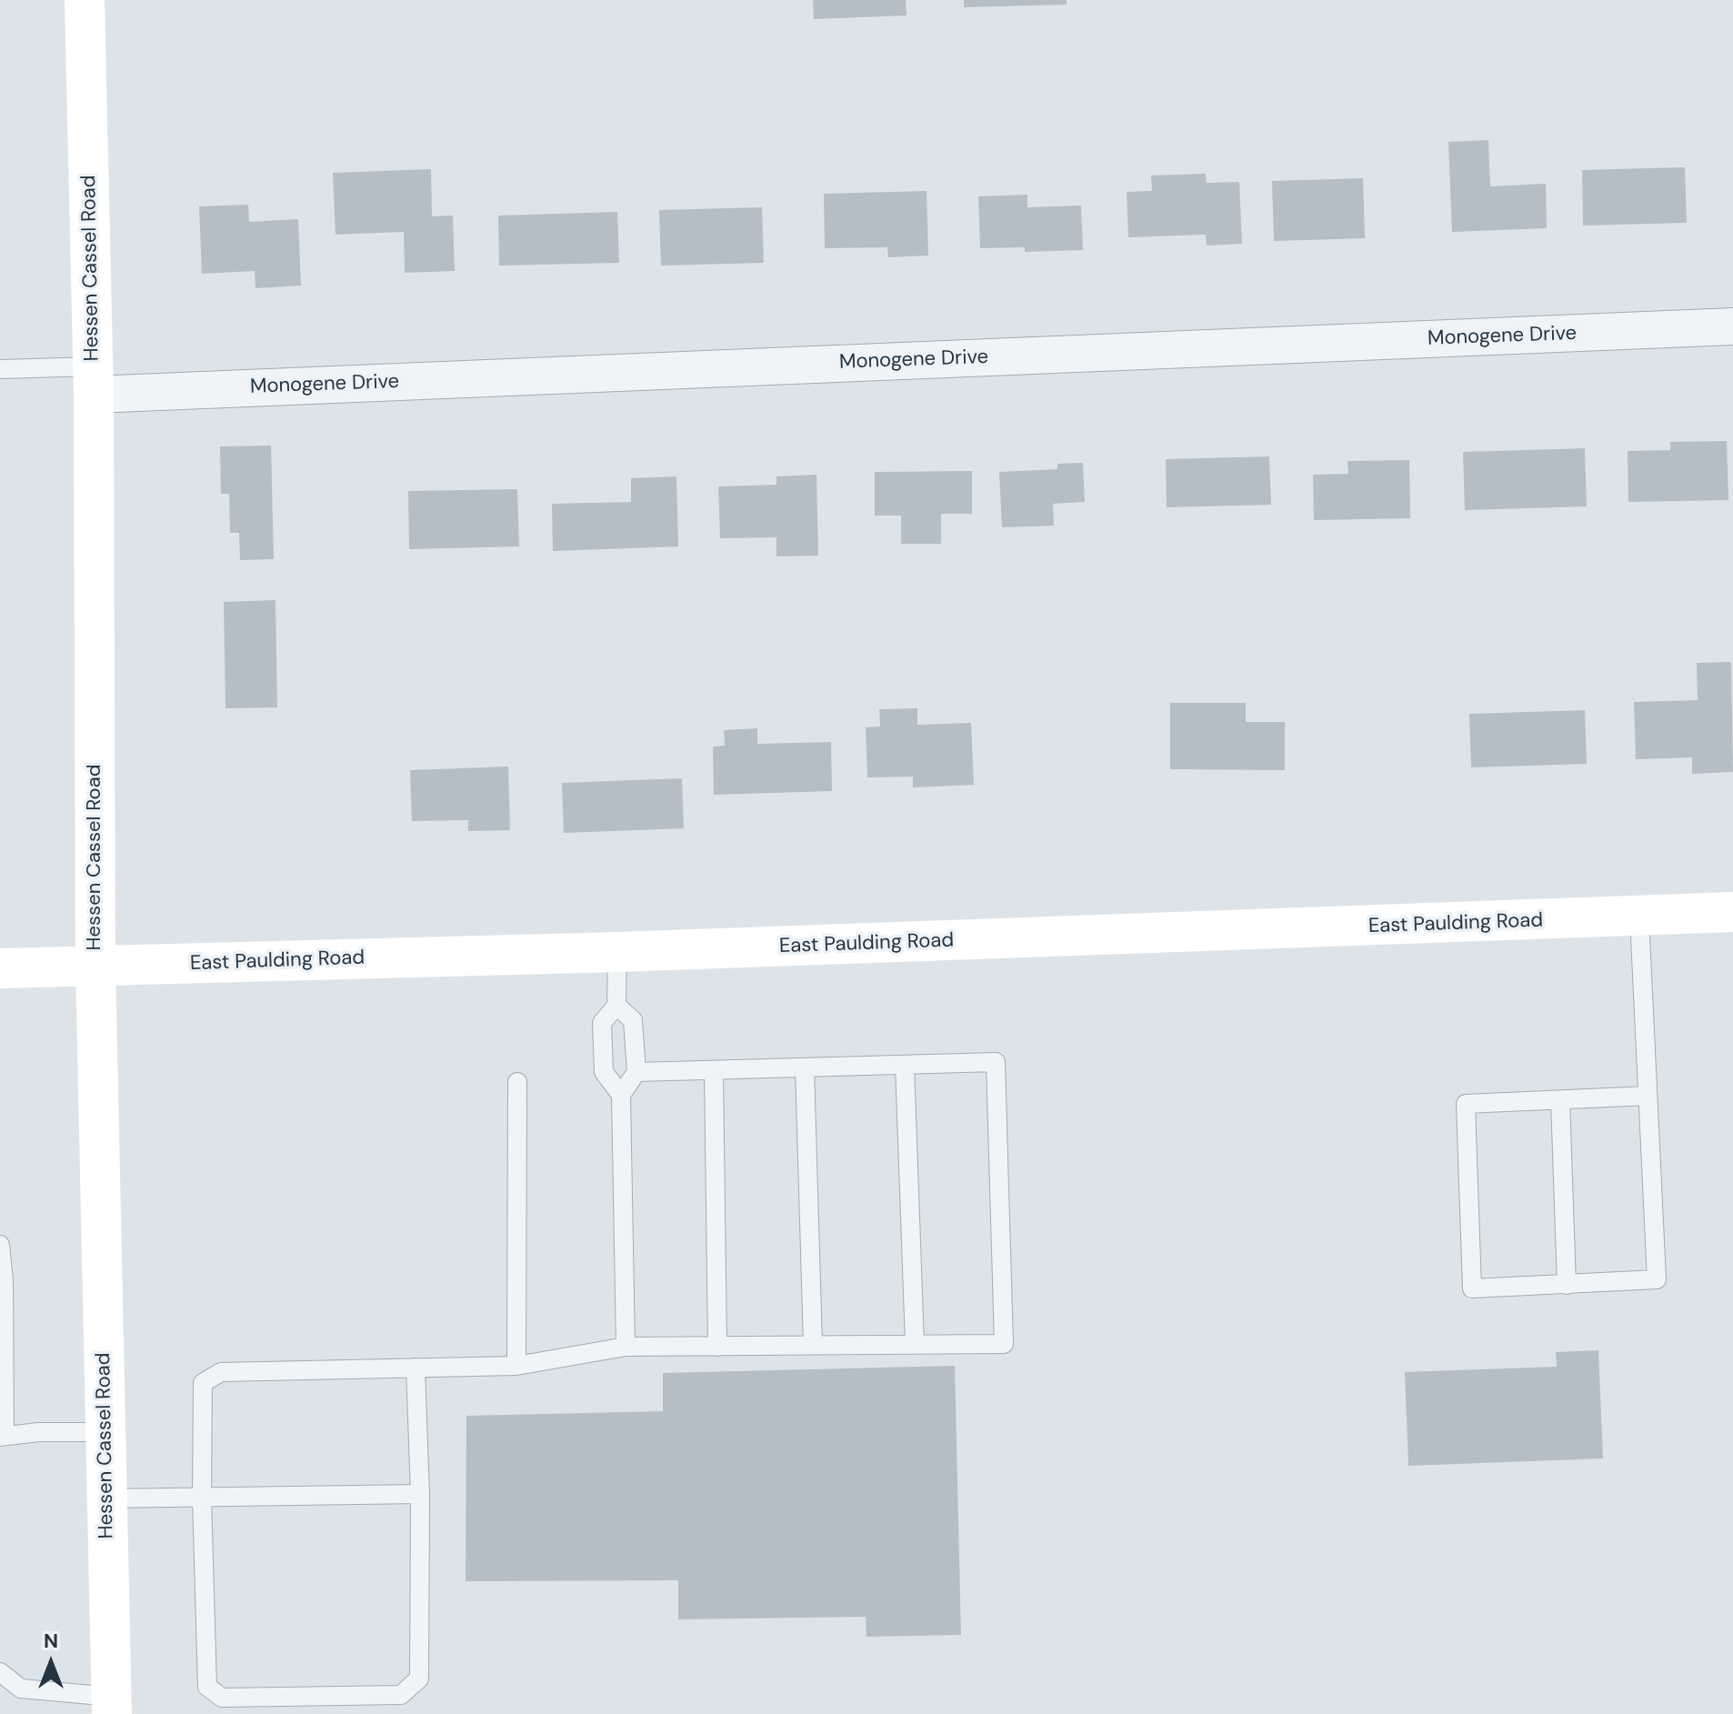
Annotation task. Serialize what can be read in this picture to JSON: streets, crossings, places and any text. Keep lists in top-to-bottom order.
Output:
{
  "streets": {
    "main road": ["Hessen Cassel Road", "East Paulding Road"],
    "street": ["Monogene Drive"]
  },
  "crossings": [
    ["Hessen Cassel Road", "Monogene Drive"],
    ["Hessen Cassel Road", "East Paulding Road"]
  ],
  "north": "top"
}
